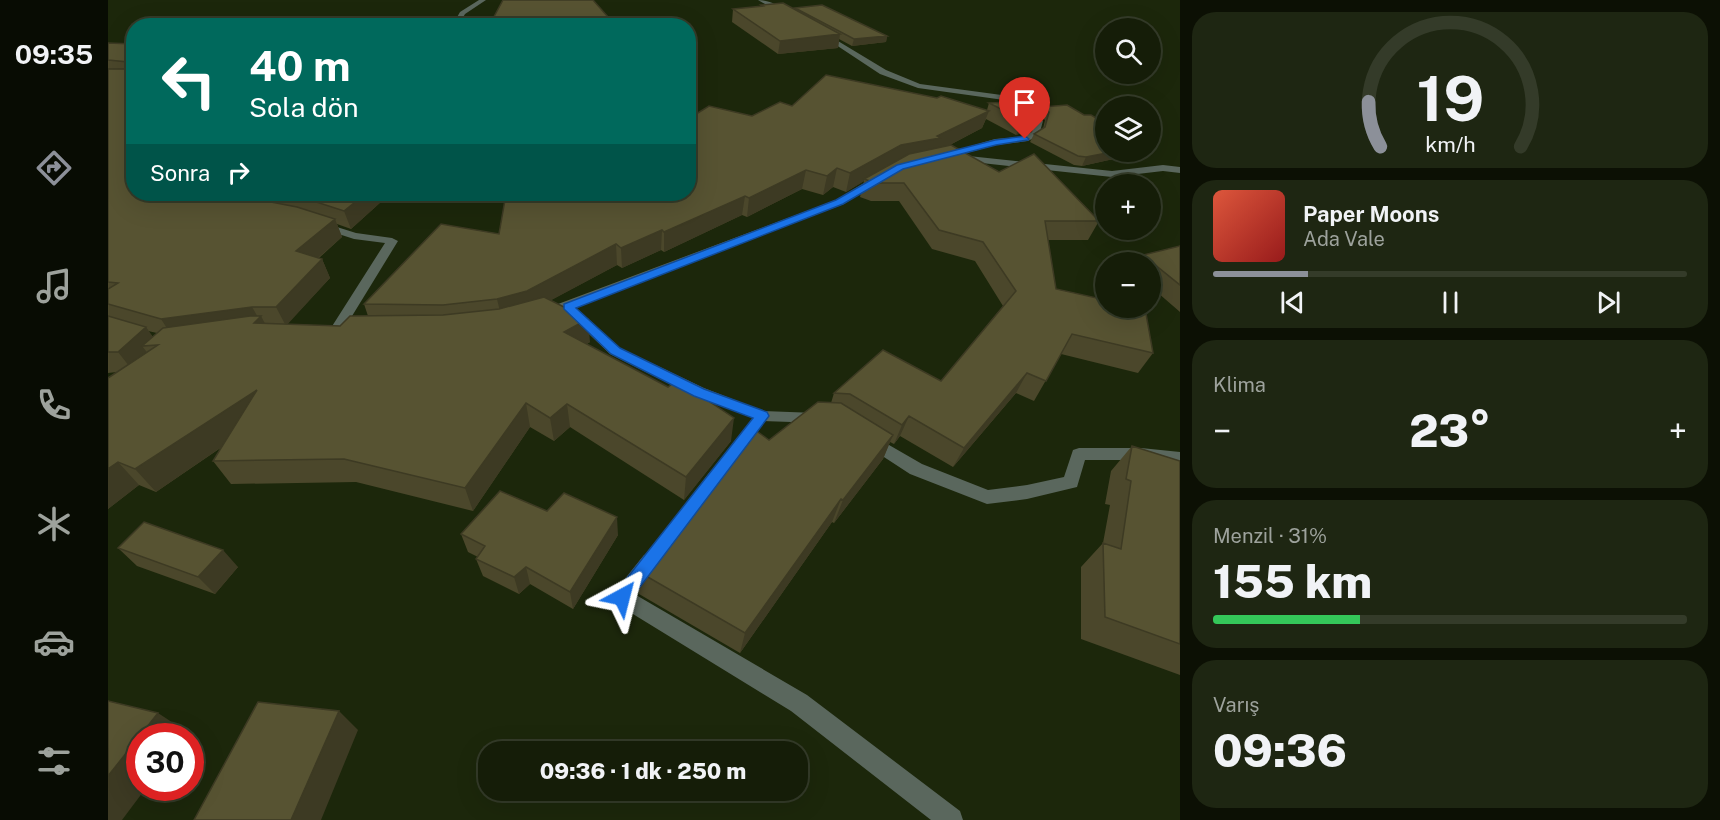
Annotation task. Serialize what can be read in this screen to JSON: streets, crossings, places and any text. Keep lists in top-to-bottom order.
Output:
{
  "page": {
    "tabs": "09:35",
    "map_buttons": ["+", "−"],
    "turn": ["40 m", "Sola dön"],
    "then": "Sonra",
    "song": ["Paper Moons", "Ada Vale"],
    "tile": [
      "Klima",
      ["Menzil · 31%", "155 km"],
      ["Varış", "09:36"]
    ],
    "heat": ["−", "23°", "+"],
    "limit": "30",
    "trip": "09:36 · 1 dk · 250 m",
    "gauge": ["19", "km/h"]
  }
}
